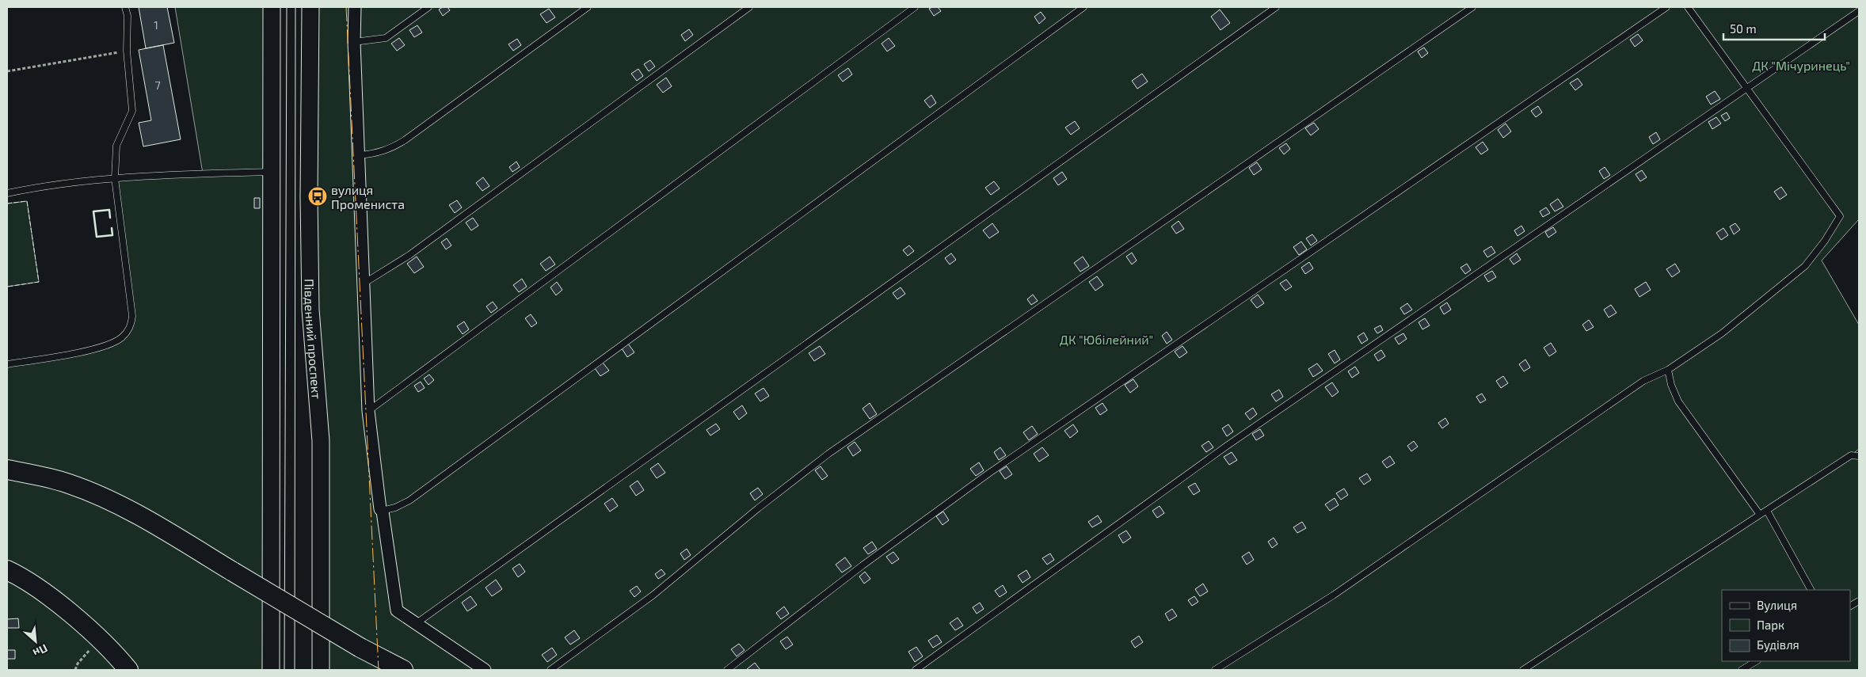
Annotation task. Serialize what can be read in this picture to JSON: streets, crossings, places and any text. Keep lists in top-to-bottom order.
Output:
{
  "streets": {
    "main road": ["Південний проспект"]
  },
  "parks": ["ДК \"Мічуринець\"", "ДК \"Юбілейний\""],
  "places": {
    "bus stop": ["вулиця Промениста"]
  },
  "house_numbers": ["1", "7"],
  "legend": ["Вулиця", "Парк", "Будівля"],
  "scale_bar": "50 m",
  "north": "bottom right"
}
